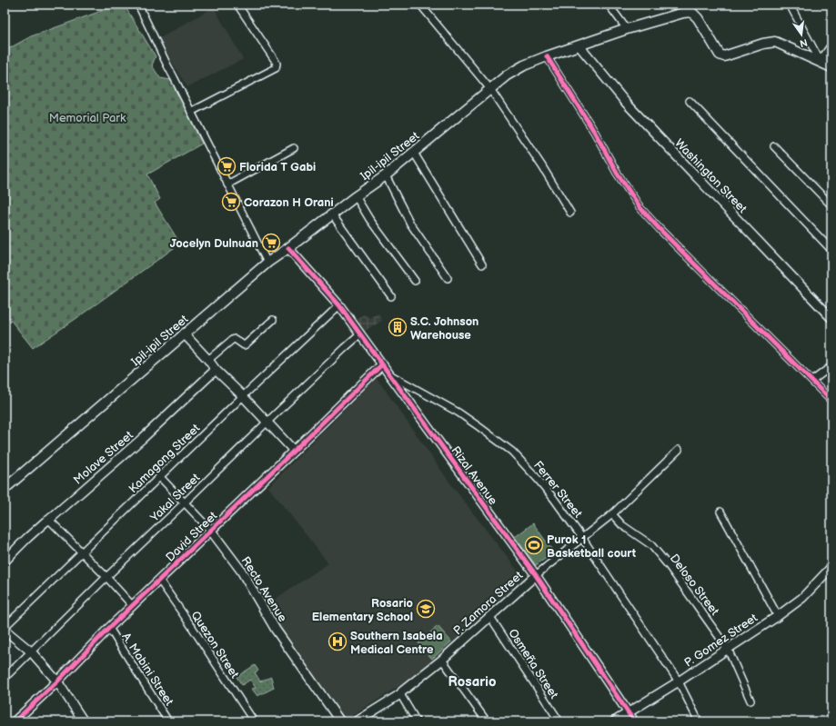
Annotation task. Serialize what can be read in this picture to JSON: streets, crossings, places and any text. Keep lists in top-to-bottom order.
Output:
{
  "streets": {
    "main road": ["Ipil-ipil Street"],
    "street": [
      "Washington Street",
      "Molave Street",
      "Kamagong Street",
      "Rizal Avenue",
      "Ferrer Street",
      "Yakal Street",
      "David Street",
      "Deloso Street",
      "Recto Avenue",
      "P. Zamora Street",
      "P. Gomez Street",
      "Quezon Street",
      "Osmeña Street",
      "A. Mabini Street"
    ]
  },
  "crossings": [
    ["Ipil-ipil Street", "Washington Street"],
    ["Ipil-ipil Street", "Rizal Avenue"],
    ["Kamagong Street", "Rizal Avenue"],
    ["Kamagong Street", "Recto Avenue"],
    ["Rizal Avenue", "Ferrer Street"],
    ["Rizal Avenue", "Yakal Street"],
    ["Rizal Avenue", "David Street"],
    ["Rizal Avenue", "P. Zamora Street"],
    ["Rizal Avenue", "P. Gomez Street"],
    ["Ferrer Street", "P. Zamora Street"],
    ["Ferrer Street", "P. Gomez Street"],
    ["Yakal Street", "Recto Avenue"],
    ["David Street", "Recto Avenue"],
    ["David Street", "Quezon Street"],
    ["David Street", "A. Mabini Street"],
    ["Deloso Street", "P. Zamora Street"],
    ["Deloso Street", "P. Gomez Street"],
    ["P. Zamora Street", "Osmeña Street"]
  ],
  "districts": ["Rosario"],
  "parks": ["Memorial Park"],
  "places": {
    "supermarket": ["Florida T Gabi", "Corazon H Orani", "Jocelyn Dulnuan"],
    "building": ["S.C. Johnson Warehouse"],
    "sports": ["Purok 1 Basketball court"],
    "school or university": ["Rosario Elementary School"],
    "hospital": ["Southern Isabela Medical Centre"]
  },
  "north": "bottom"
}
